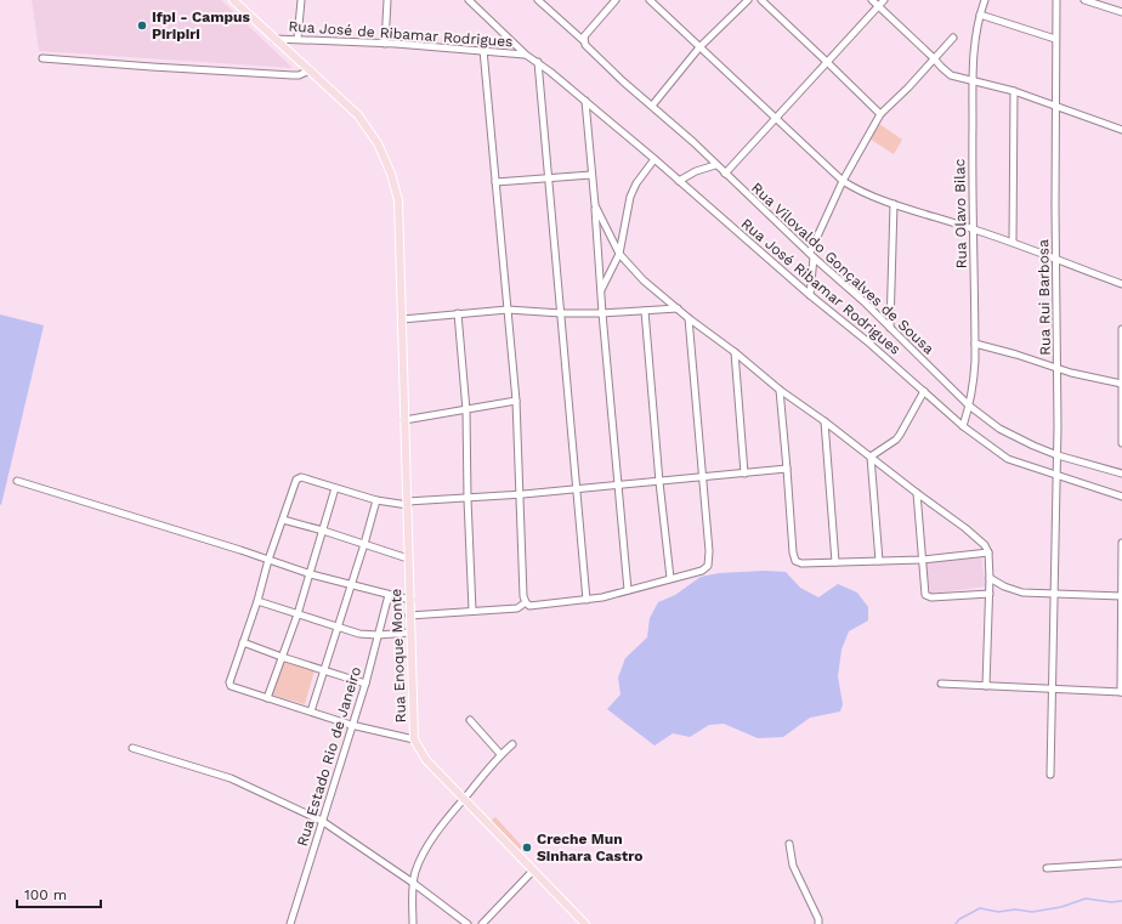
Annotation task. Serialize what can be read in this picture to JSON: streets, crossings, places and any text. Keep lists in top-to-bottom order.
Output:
{
  "streets": {
    "main road": ["Rua Enoque Monte"],
    "street": [
      "Rua José de Ribamar Rodrigues",
      "Rua Olavo Bilac",
      "Rua Vilovaldo Gonçalves de Sousa",
      "Rua José Ribamar Rodrigues",
      "Rua Rui Barbosa",
      "Rua Estado Rio de Janeiro"
    ]
  },
  "crossings": [
    ["Rua José de Ribamar Rodrigues", "Rua José Ribamar Rodrigues"],
    ["Rua José de Ribamar Rodrigues", "Rua Enoque Monte"],
    ["Rua Olavo Bilac", "Rua Vilovaldo Gonçalves de Sousa"],
    ["Rua Olavo Bilac", "Rua José Ribamar Rodrigues"],
    ["Rua Vilovaldo Gonçalves de Sousa", "Rua Rui Barbosa"],
    ["Rua José Ribamar Rodrigues", "Rua Rui Barbosa"]
  ],
  "places": ["Ifpi - Campus Piripiri", "Creche Mun Sinhara Castro"],
  "scale_bar": "100 m"
}
